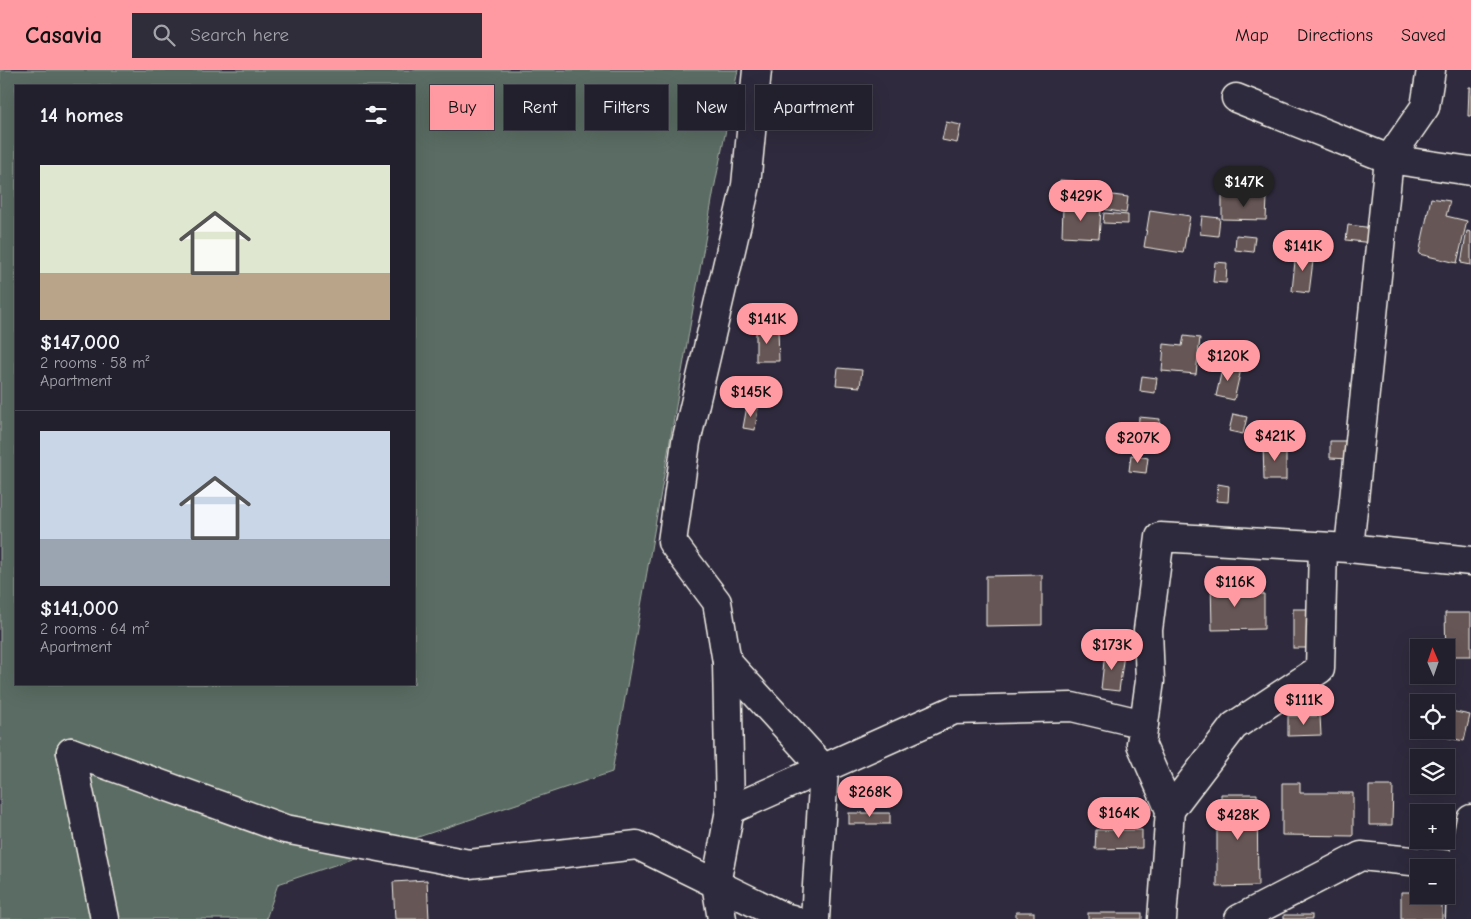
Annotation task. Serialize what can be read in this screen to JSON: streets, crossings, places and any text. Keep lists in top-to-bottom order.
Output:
{
  "north": "top",
  "page": {
    "header": "Casavia",
    "search": "Search here",
    "nav": ["Map", "Directions", "Saved"],
    "chip": [
      "Buy",
      "Rent",
      "Filters",
      "New",
      "Apartment"
    ],
    "heading": "14 homes",
    "list": [
      {
        "name": "$147,000",
        "note": "2 rooms · 58 m² · Apartment"
      },
      {
        "name": "$141,000",
        "note": "2 rooms · 64 m² · Apartment"
      }
    ],
    "price": [
      "$147K",
      "$429K",
      "$141K",
      "$141K",
      "$120K",
      "$145K",
      "$421K",
      "$207K",
      "$116K",
      "$173K",
      "$111K",
      "$268K",
      "$164K",
      "$428K"
    ],
    "map_buttons": ["+", "−"]
  }
}
